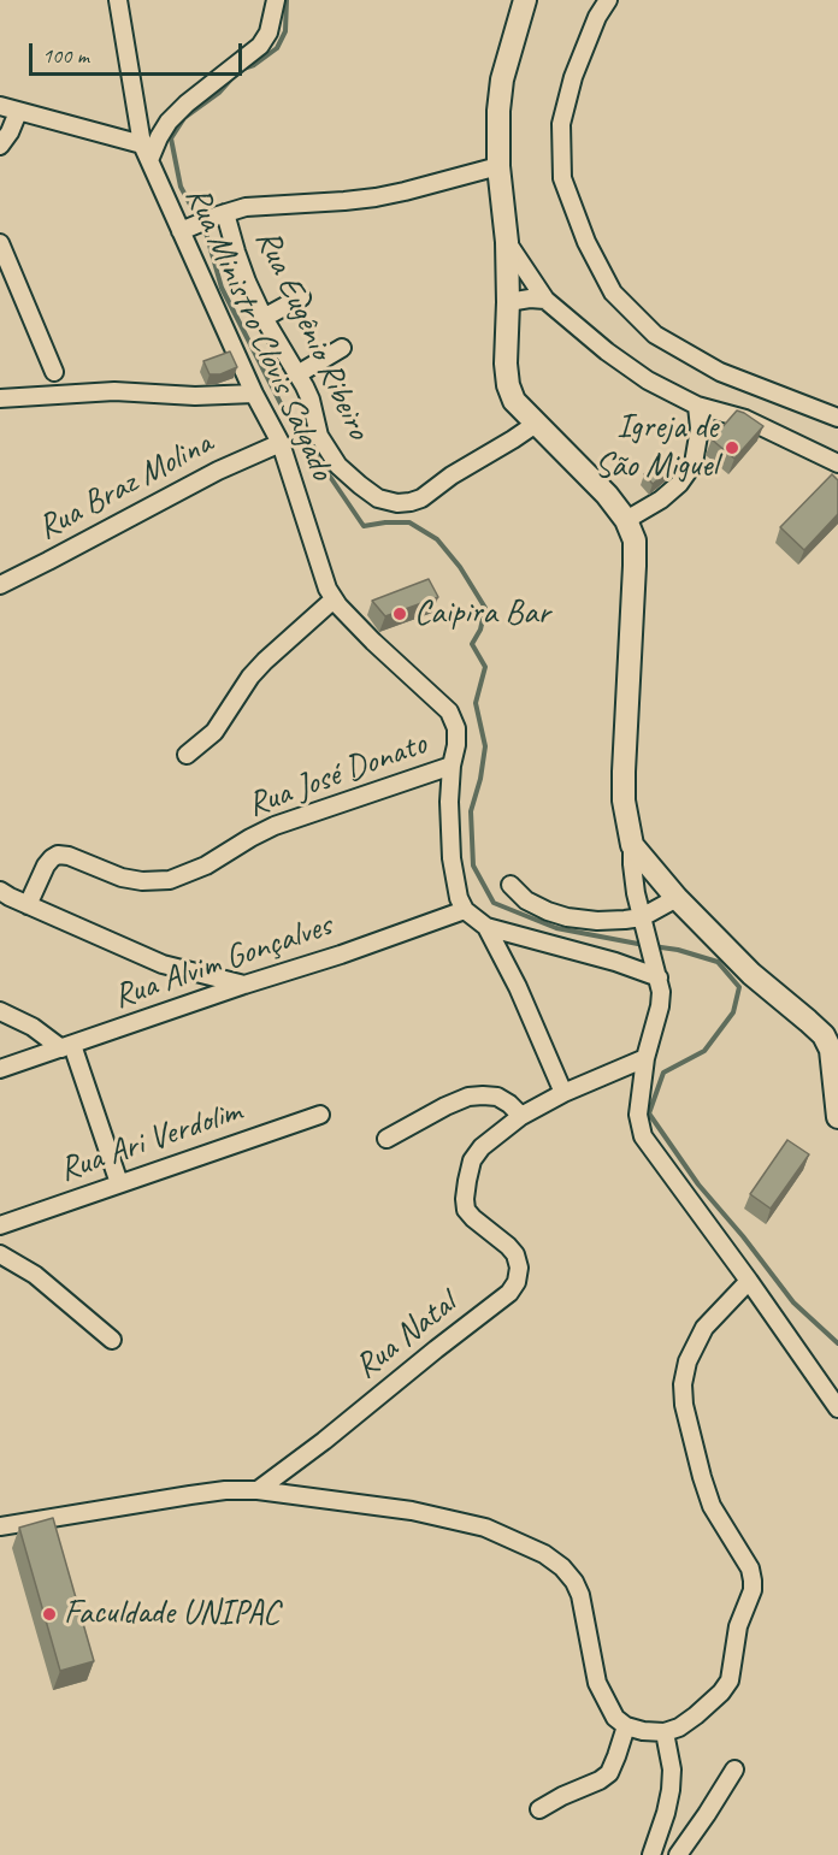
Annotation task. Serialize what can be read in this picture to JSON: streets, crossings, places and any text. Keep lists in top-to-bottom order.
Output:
{
  "streets": {
    "street": [
      "Rua Ministro Clovis Salgado",
      "Rua Eugênio Ribeiro",
      "Rua Braz Molina",
      "Rua José Donato",
      "Rua Alvim Gonçalves",
      "Rua Ari Verdolim",
      "Rua Natal"
    ]
  },
  "crossings": [
    ["Rua Ministro Clovis Salgado", "Rua Braz Molina"],
    ["Rua Ministro Clovis Salgado", "Rua José Donato"],
    ["Rua Ministro Clovis Salgado", "Rua Alvim Gonçalves"]
  ],
  "places": ["Igreja de São Miguel", "Caipira Bar", "Faculdade UNIPAC"],
  "scale_bar": "100 m"
}
